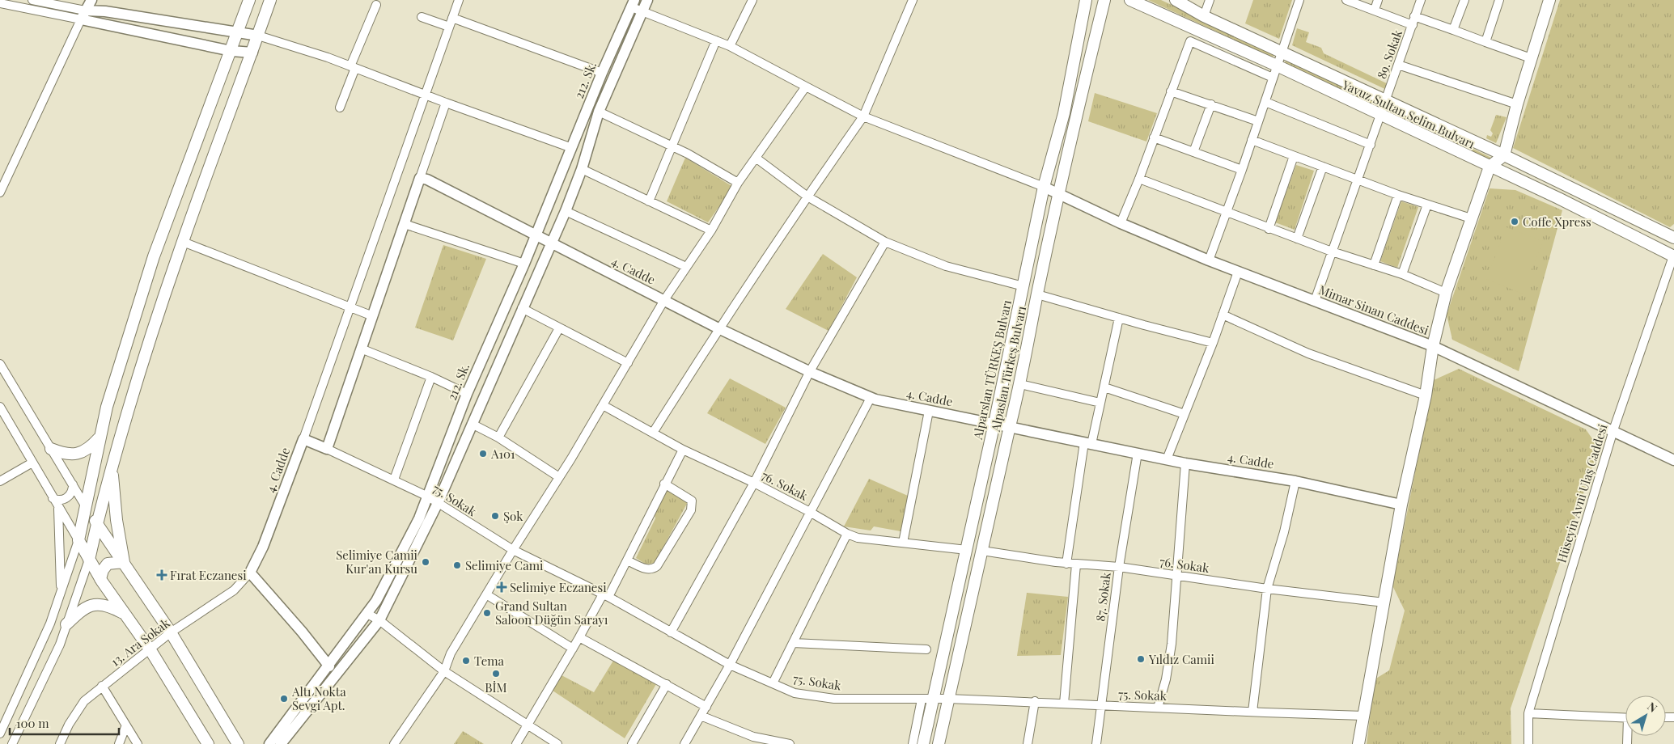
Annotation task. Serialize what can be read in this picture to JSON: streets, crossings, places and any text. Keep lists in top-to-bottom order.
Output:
{
  "streets": {
    "main road": ["Yavuz Sultan Selim Bulvarı", "Alpaslan Türkeş Bulvarı", "Alparslan TÜRKEŞ Bulvarı"],
    "street": [
      "89. Sokak",
      "212. Sk.",
      "4. Cadde",
      "Mimar Sinan Caddesi",
      "76. Sokak",
      "Hüseyin Avni Ulaş Caddesi",
      "75. Sokak",
      "87. Sokak",
      "13. Ara Sokak"
    ]
  },
  "crossings": [
    ["89. Sokak", "Yavuz Sultan Selim Bulvarı"],
    ["89. Sokak", "Mimar Sinan Caddesi"],
    ["212. Sk.", "4. Cadde"],
    ["212. Sk.", "75. Sokak"],
    ["Yavuz Sultan Selim Bulvarı", "Hüseyin Avni Ulaş Caddesi"],
    ["4. Cadde", "Alpaslan Türkeş Bulvarı"],
    ["4. Cadde", "Alparslan TÜRKEŞ Bulvarı"],
    ["4. Cadde", "75. Sokak"],
    ["4. Cadde", "87. Sokak"],
    ["4. Cadde", "13. Ara Sokak"],
    ["Mimar Sinan Caddesi", "Alpaslan Türkeş Bulvarı"],
    ["Mimar Sinan Caddesi", "Alparslan TÜRKEŞ Bulvarı"],
    ["Mimar Sinan Caddesi", "Hüseyin Avni Ulaş Caddesi"],
    ["Alpaslan Türkeş Bulvarı", "76. Sokak"],
    ["Alpaslan Türkeş Bulvarı", "75. Sokak"],
    ["Alparslan TÜRKEŞ Bulvarı", "76. Sokak"],
    ["Alparslan TÜRKEŞ Bulvarı", "75. Sokak"],
    ["76. Sokak", "87. Sokak"],
    ["75. Sokak", "87. Sokak"]
  ],
  "places": {
    "other": [
      "Coffe Xpress",
      "A101",
      "Şok",
      "Selimiye Camii Kur'an Kursu",
      "Selimiye Cami",
      "Grand Sultan Saloon Düğün Sarayı",
      "Yıldız Camii",
      "Tema",
      "BİM",
      "Altı Nokta Sevgi Apt."
    ],
    "health": ["Fırat Eczanesi", "Selimiye Eczanesi"]
  },
  "scale_bar": "100 m",
  "north": "top right"
}
